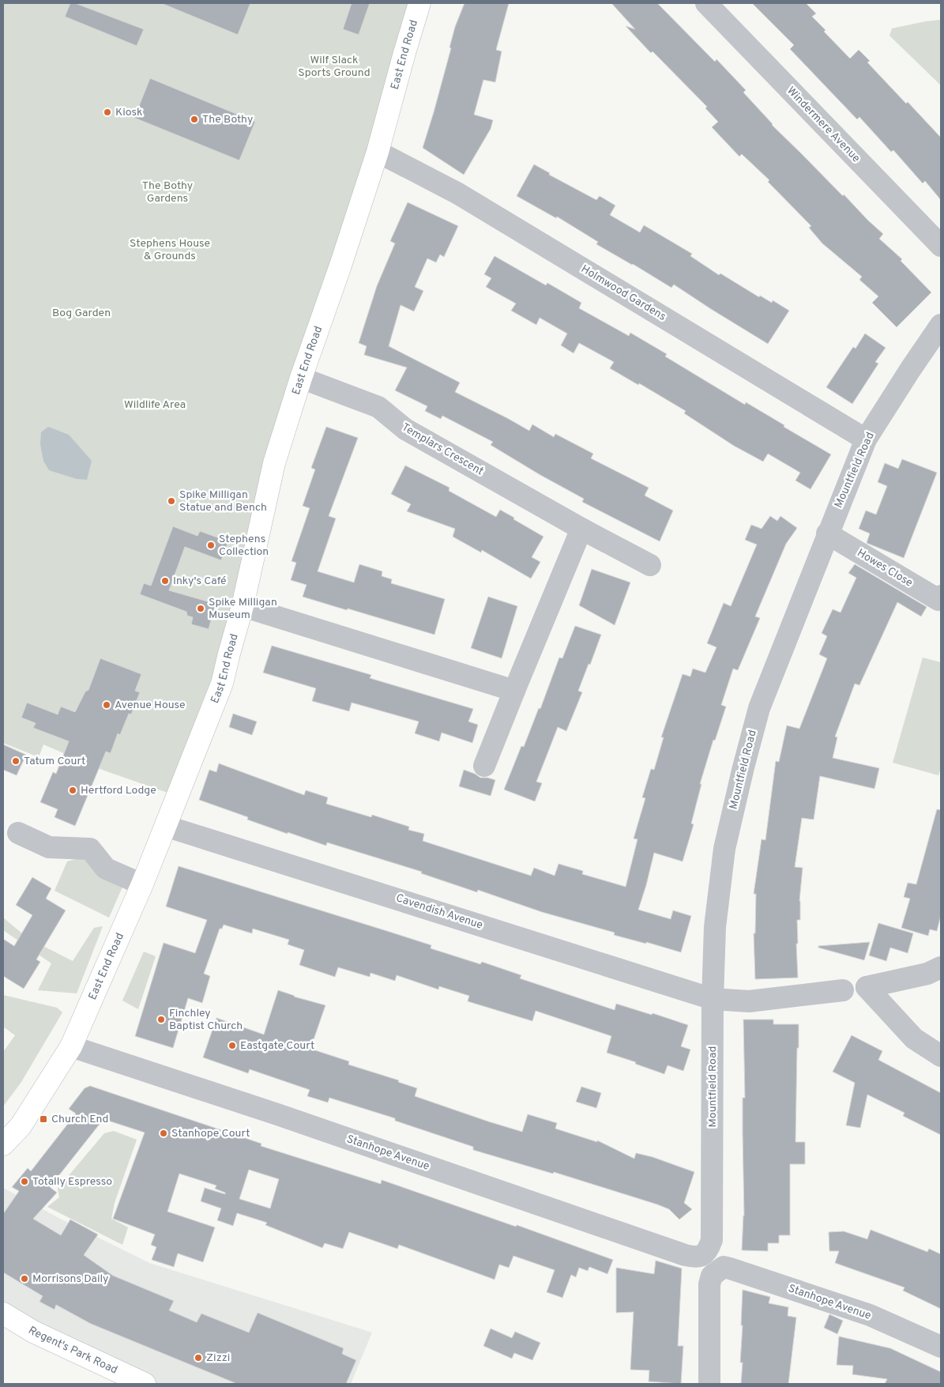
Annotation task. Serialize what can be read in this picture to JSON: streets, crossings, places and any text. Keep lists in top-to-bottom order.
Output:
{
  "streets": {
    "main road": ["East End Road", "Regent's Park Road"],
    "street": [
      "Windermere Avenue",
      "Holmwood Gardens",
      "Templars Crescent",
      "Mountfield Road",
      "Howes Close",
      "Cavendish Avenue",
      "Stanhope Avenue"
    ]
  },
  "crossings": [
    ["East End Road", "Holmwood Gardens"],
    ["East End Road", "Templars Crescent"],
    ["East End Road", "Cavendish Avenue"],
    ["East End Road", "Stanhope Avenue"],
    ["Holmwood Gardens", "Mountfield Road"],
    ["Mountfield Road", "Howes Close"],
    ["Mountfield Road", "Cavendish Avenue"],
    ["Mountfield Road", "Stanhope Avenue"]
  ],
  "parks": [
    "Wilf Slack Sports Ground",
    "The Bothy Gardens",
    "Stephens House & Grounds",
    "Bog Garden",
    "Wildlife Area"
  ],
  "places": {
    "other": [
      "Kiosk",
      "The Bothy",
      "Spike Milligan Statue and Bench",
      "Stephens Collection",
      "Inky's Café",
      "Spike Milligan Museum",
      "Avenue House",
      "Tatum Court",
      "Hertford Lodge",
      "Finchley Baptist Church",
      "Eastgate Court",
      "Stanhope Court",
      "Totally Espresso",
      "Morrisons Daily",
      "Zizzi"
    ],
    "transit": ["Church End"]
  }
}
